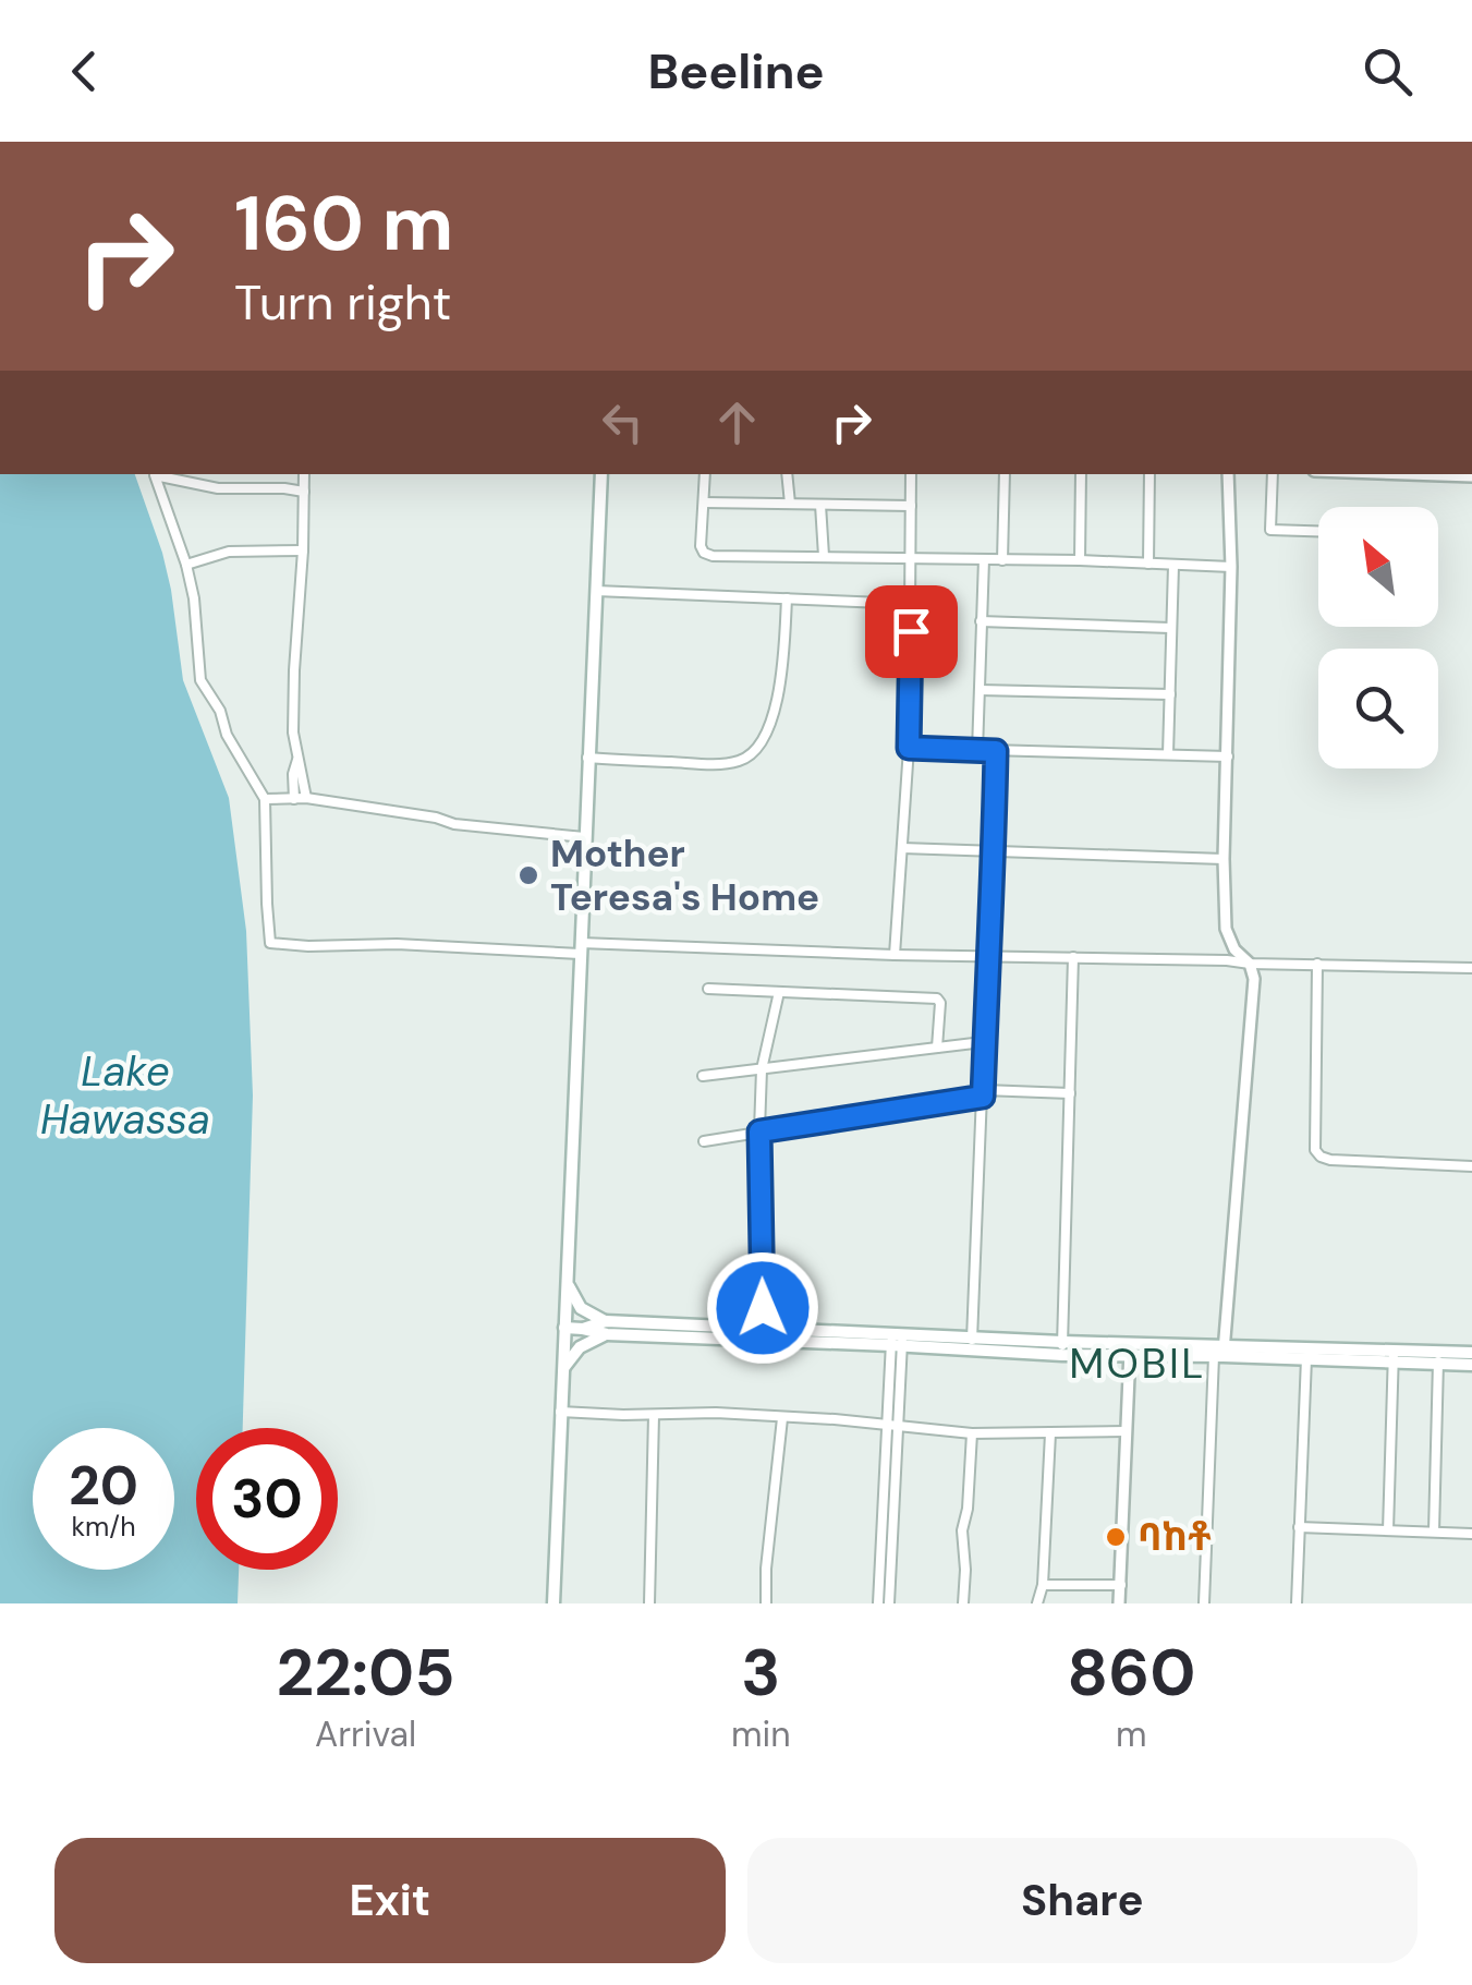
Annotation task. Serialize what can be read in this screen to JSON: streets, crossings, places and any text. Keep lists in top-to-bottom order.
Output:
{
  "districts": ["MOBIL"],
  "water": ["Lake Hawassa"],
  "places": ["Mother Teresa's Home", "ባከቶ"],
  "north": "top left",
  "page": {
    "header": "Beeline",
    "turn": ["160 m", "Turn right"],
    "speed": "20 km/h",
    "limit": "30",
    "eta": [
      "22:05",
      "Arrival",
      "3",
      "min",
      "860",
      "m"
    ],
    "buttons": ["Exit", "Share"]
  }
}
